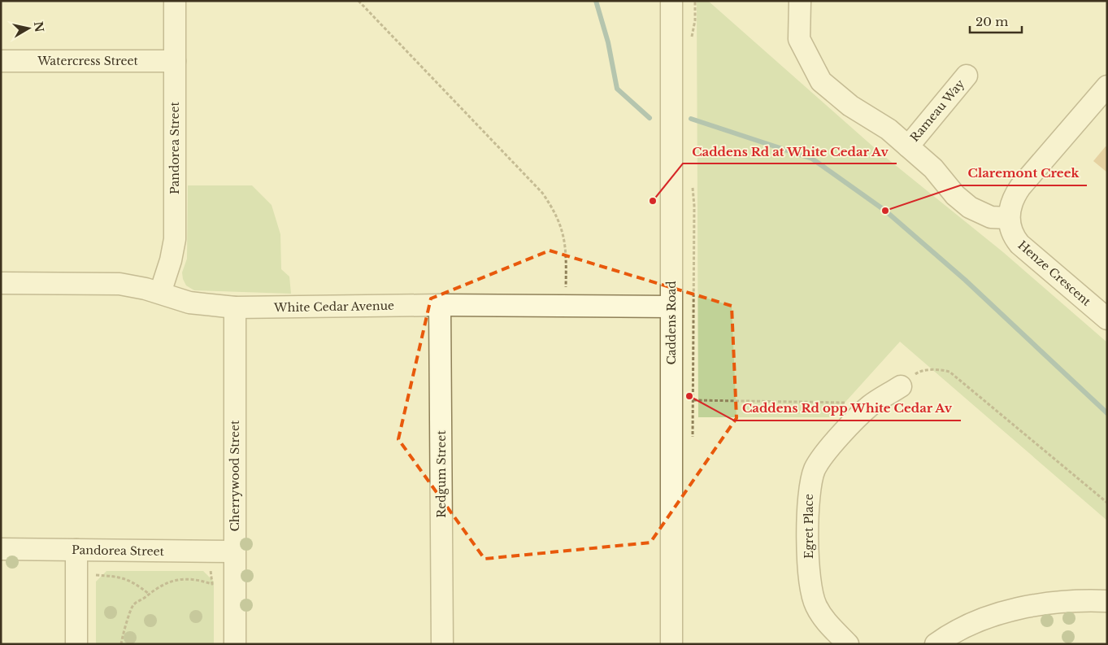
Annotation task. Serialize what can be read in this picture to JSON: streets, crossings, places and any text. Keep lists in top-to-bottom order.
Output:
{
  "streets": {
    "street": [
      "Watercress Street",
      "Rameau Way",
      "Pandorea Street",
      "Henze Crescent",
      "White Cedar Avenue",
      "Caddens Road",
      "Redgum Street",
      "Cherrywood Street",
      "Egret Place"
    ]
  },
  "crossings": [
    ["Watercress Street", "Pandorea Street"],
    ["Pandorea Street", "White Cedar Avenue"],
    ["Pandorea Street", "Cherrywood Street"],
    ["White Cedar Avenue", "Caddens Road"],
    ["White Cedar Avenue", "Redgum Street"],
    ["White Cedar Avenue", "Cherrywood Street"]
  ],
  "places": ["Caddens Rd at White Cedar Av", "Claremont Creek", "Caddens Rd opp White Cedar Av"],
  "scale_bar": "20 m",
  "north": "right"
}
